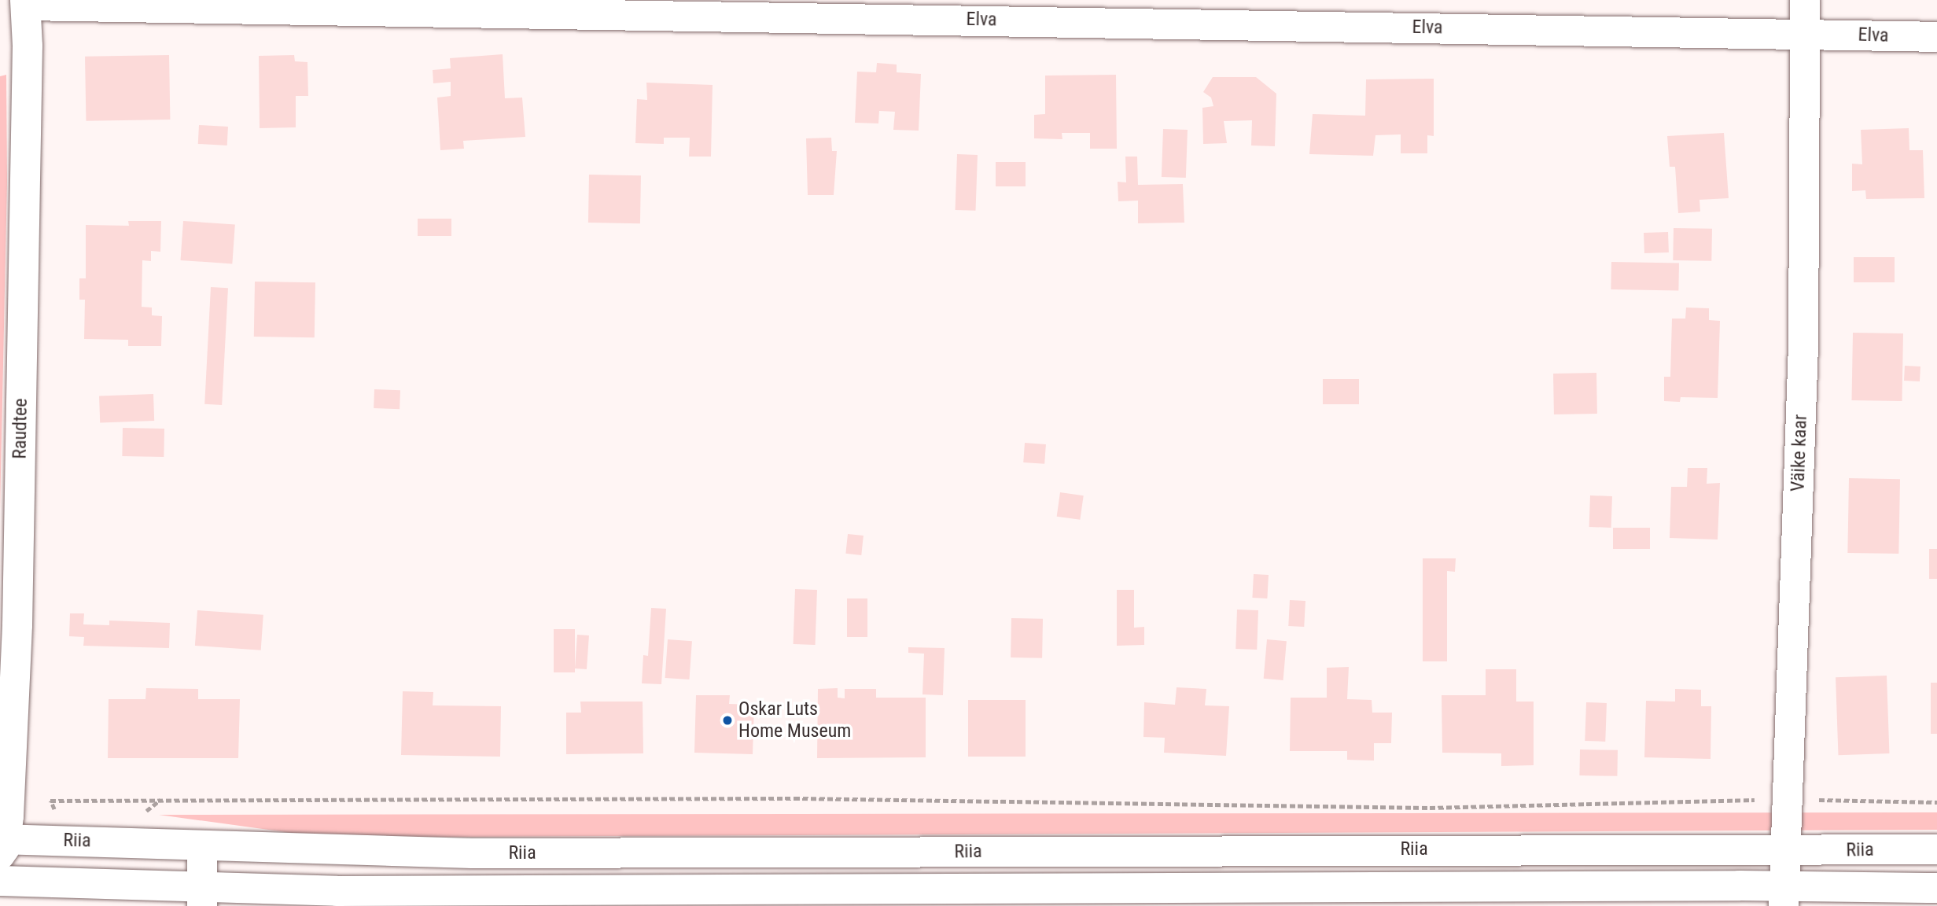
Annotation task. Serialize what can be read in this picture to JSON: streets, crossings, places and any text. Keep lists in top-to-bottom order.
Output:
{
  "streets": {
    "main road": [
      "Elva",
      "Raudtee",
      "Väike kaar",
      "Riia"
    ]
  },
  "crossings": [
    ["Elva", "Raudtee"],
    ["Elva", "Väike kaar"],
    ["Raudtee", "Riia"],
    ["Väike kaar", "Riia"]
  ],
  "places": ["Oskar Luts Home Museum"]
}
